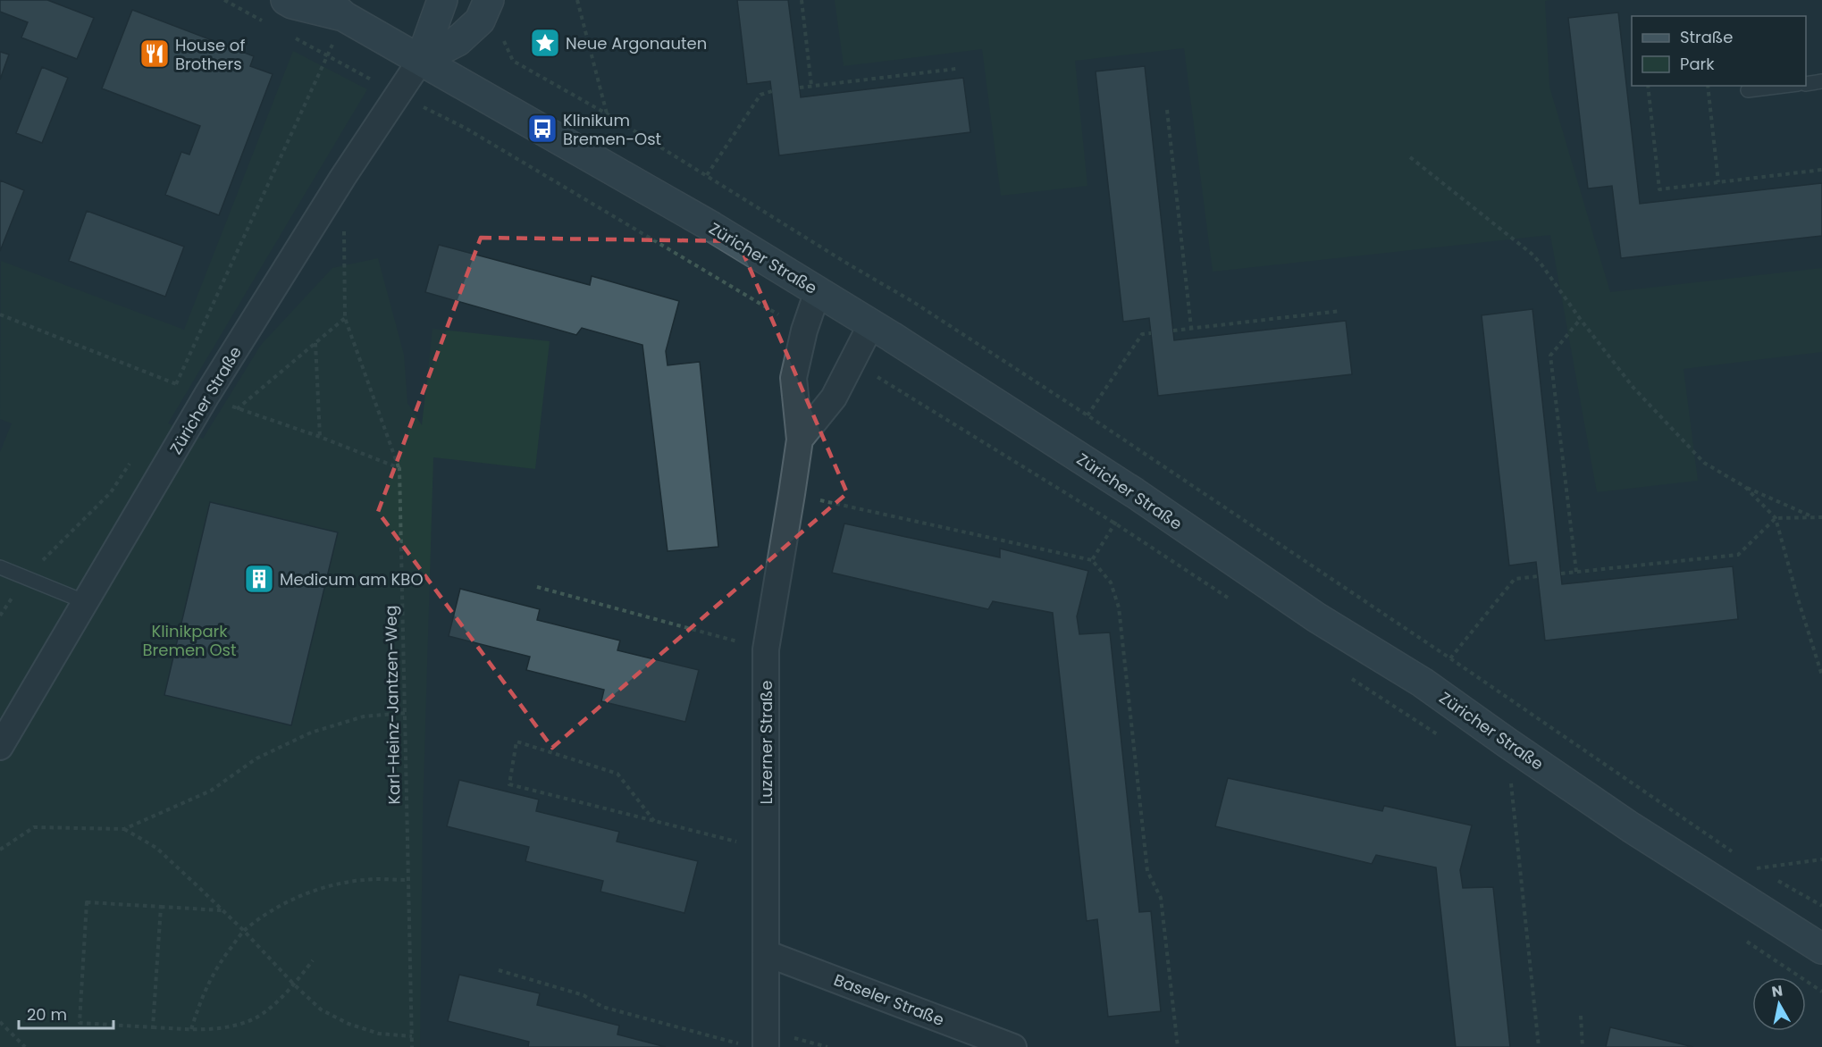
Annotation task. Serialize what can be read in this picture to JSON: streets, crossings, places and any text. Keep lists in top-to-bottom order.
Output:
{
  "streets": {
    "main road": ["Züricher Straße"],
    "street": ["Luzerner Straße", "Baseler Straße"],
    "path": ["Karl-Heinz-Jantzen-Weg"]
  },
  "crossings": [
    ["Züricher Straße", "Luzerner Straße"],
    ["Luzerner Straße", "Baseler Straße"]
  ],
  "parks": ["Klinikpark Bremen Ost"],
  "places": {
    "place": ["Neue Argonauten"],
    "restaurant": ["House of Brothers"],
    "bus stop": ["Klinikum Bremen-Ost"],
    "building": ["Medicum am KBO"]
  },
  "legend": ["Straße", "Park"],
  "scale_bar": "20 m",
  "north": "top"
}
